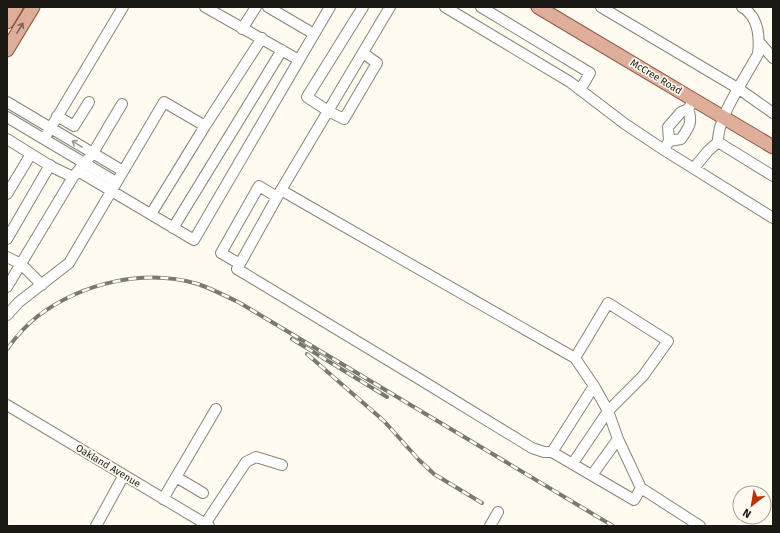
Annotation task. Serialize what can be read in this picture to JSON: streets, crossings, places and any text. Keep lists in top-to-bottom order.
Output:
{
  "streets": {
    "main road": ["McCree Road"],
    "street": ["Oakland Avenue"]
  },
  "north": "bottom left"
}
